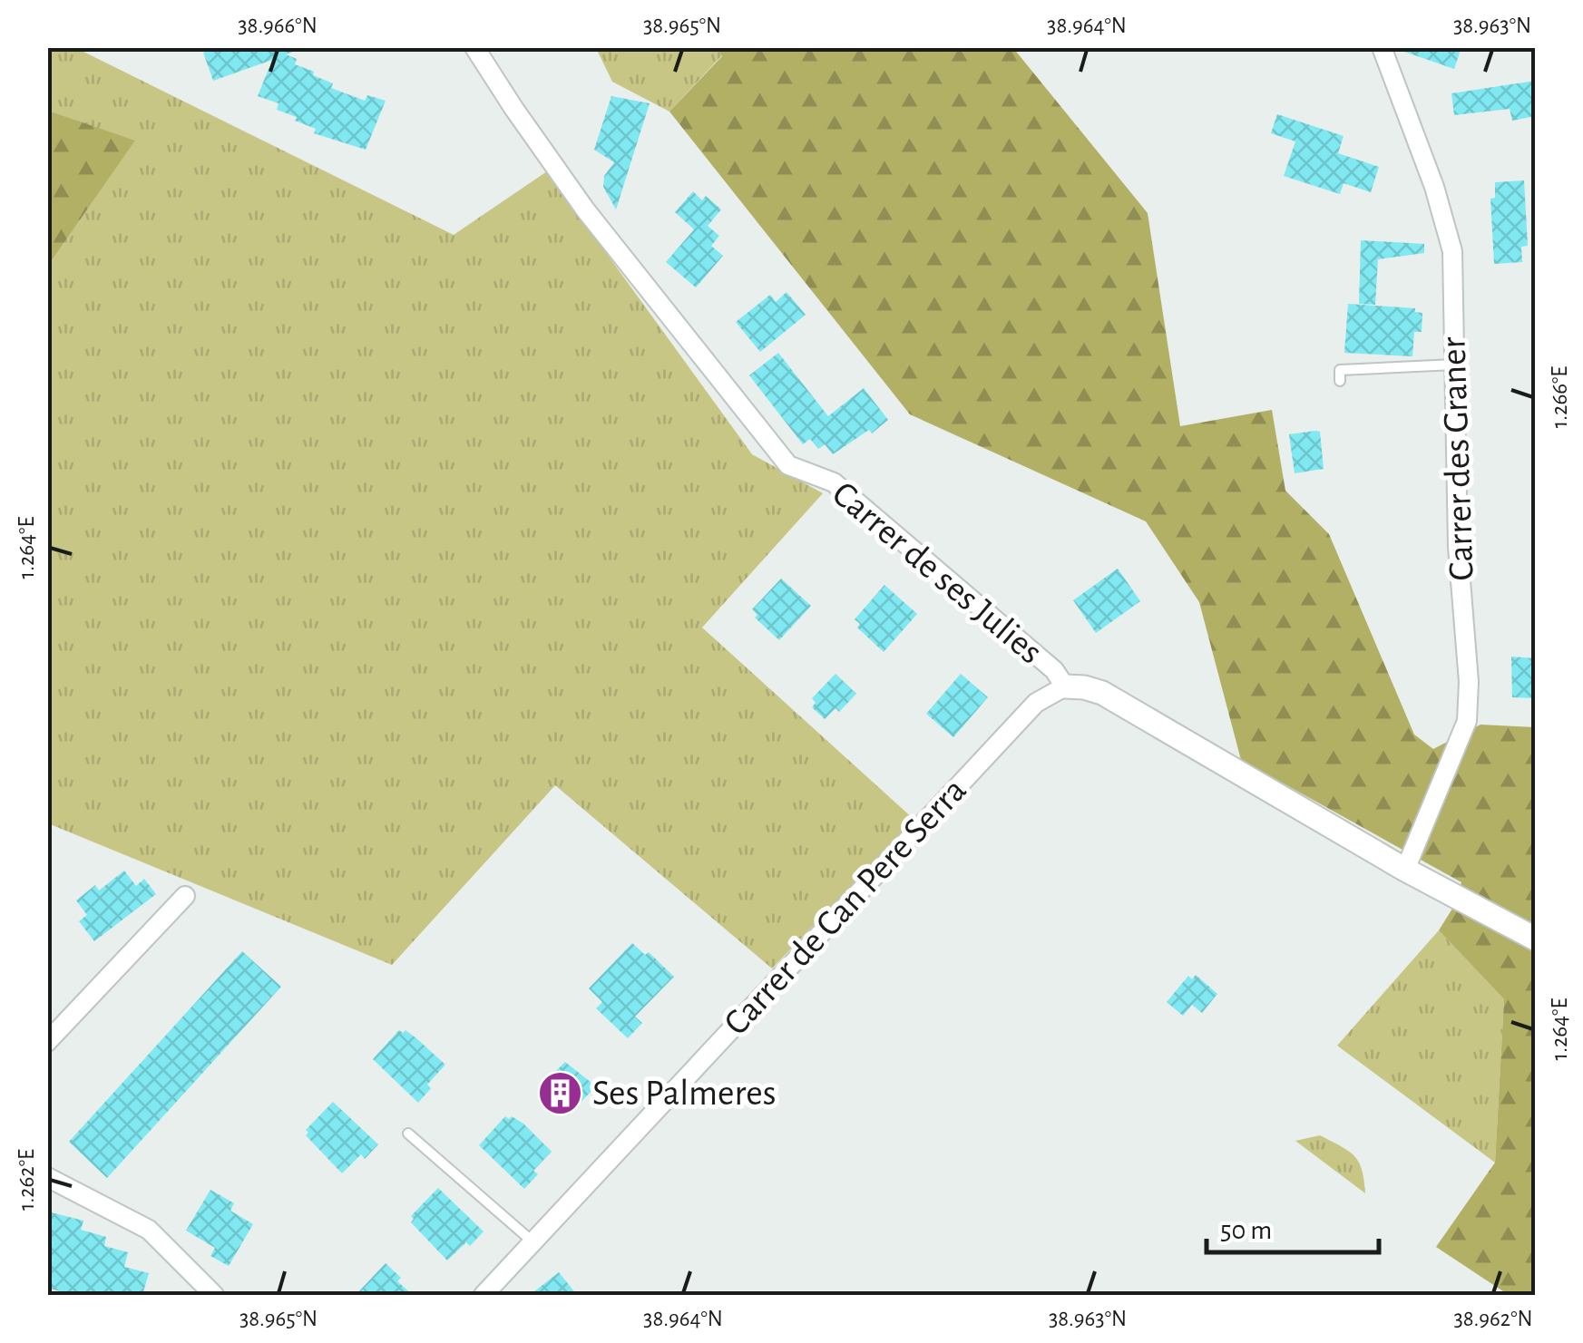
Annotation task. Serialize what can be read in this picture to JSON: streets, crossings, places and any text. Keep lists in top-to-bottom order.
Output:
{
  "streets": {
    "street": ["Carrer des Graner", "Carrer de ses Julies", "Carrer de Can Pere Serra"]
  },
  "crossings": [
    ["Carrer des Graner", "Carrer de ses Julies"],
    ["Carrer de ses Julies", "Carrer de Can Pere Serra"]
  ],
  "places": {
    "building": ["Ses Palmeres"]
  },
  "scale_bar": "50 m",
  "coordinates": [
    "38.966°N",
    "38.965°N",
    "38.964°N",
    "38.963°N",
    "1.266°E",
    "1.264°E",
    "1.262°E",
    "38.962°N"
  ]
}
